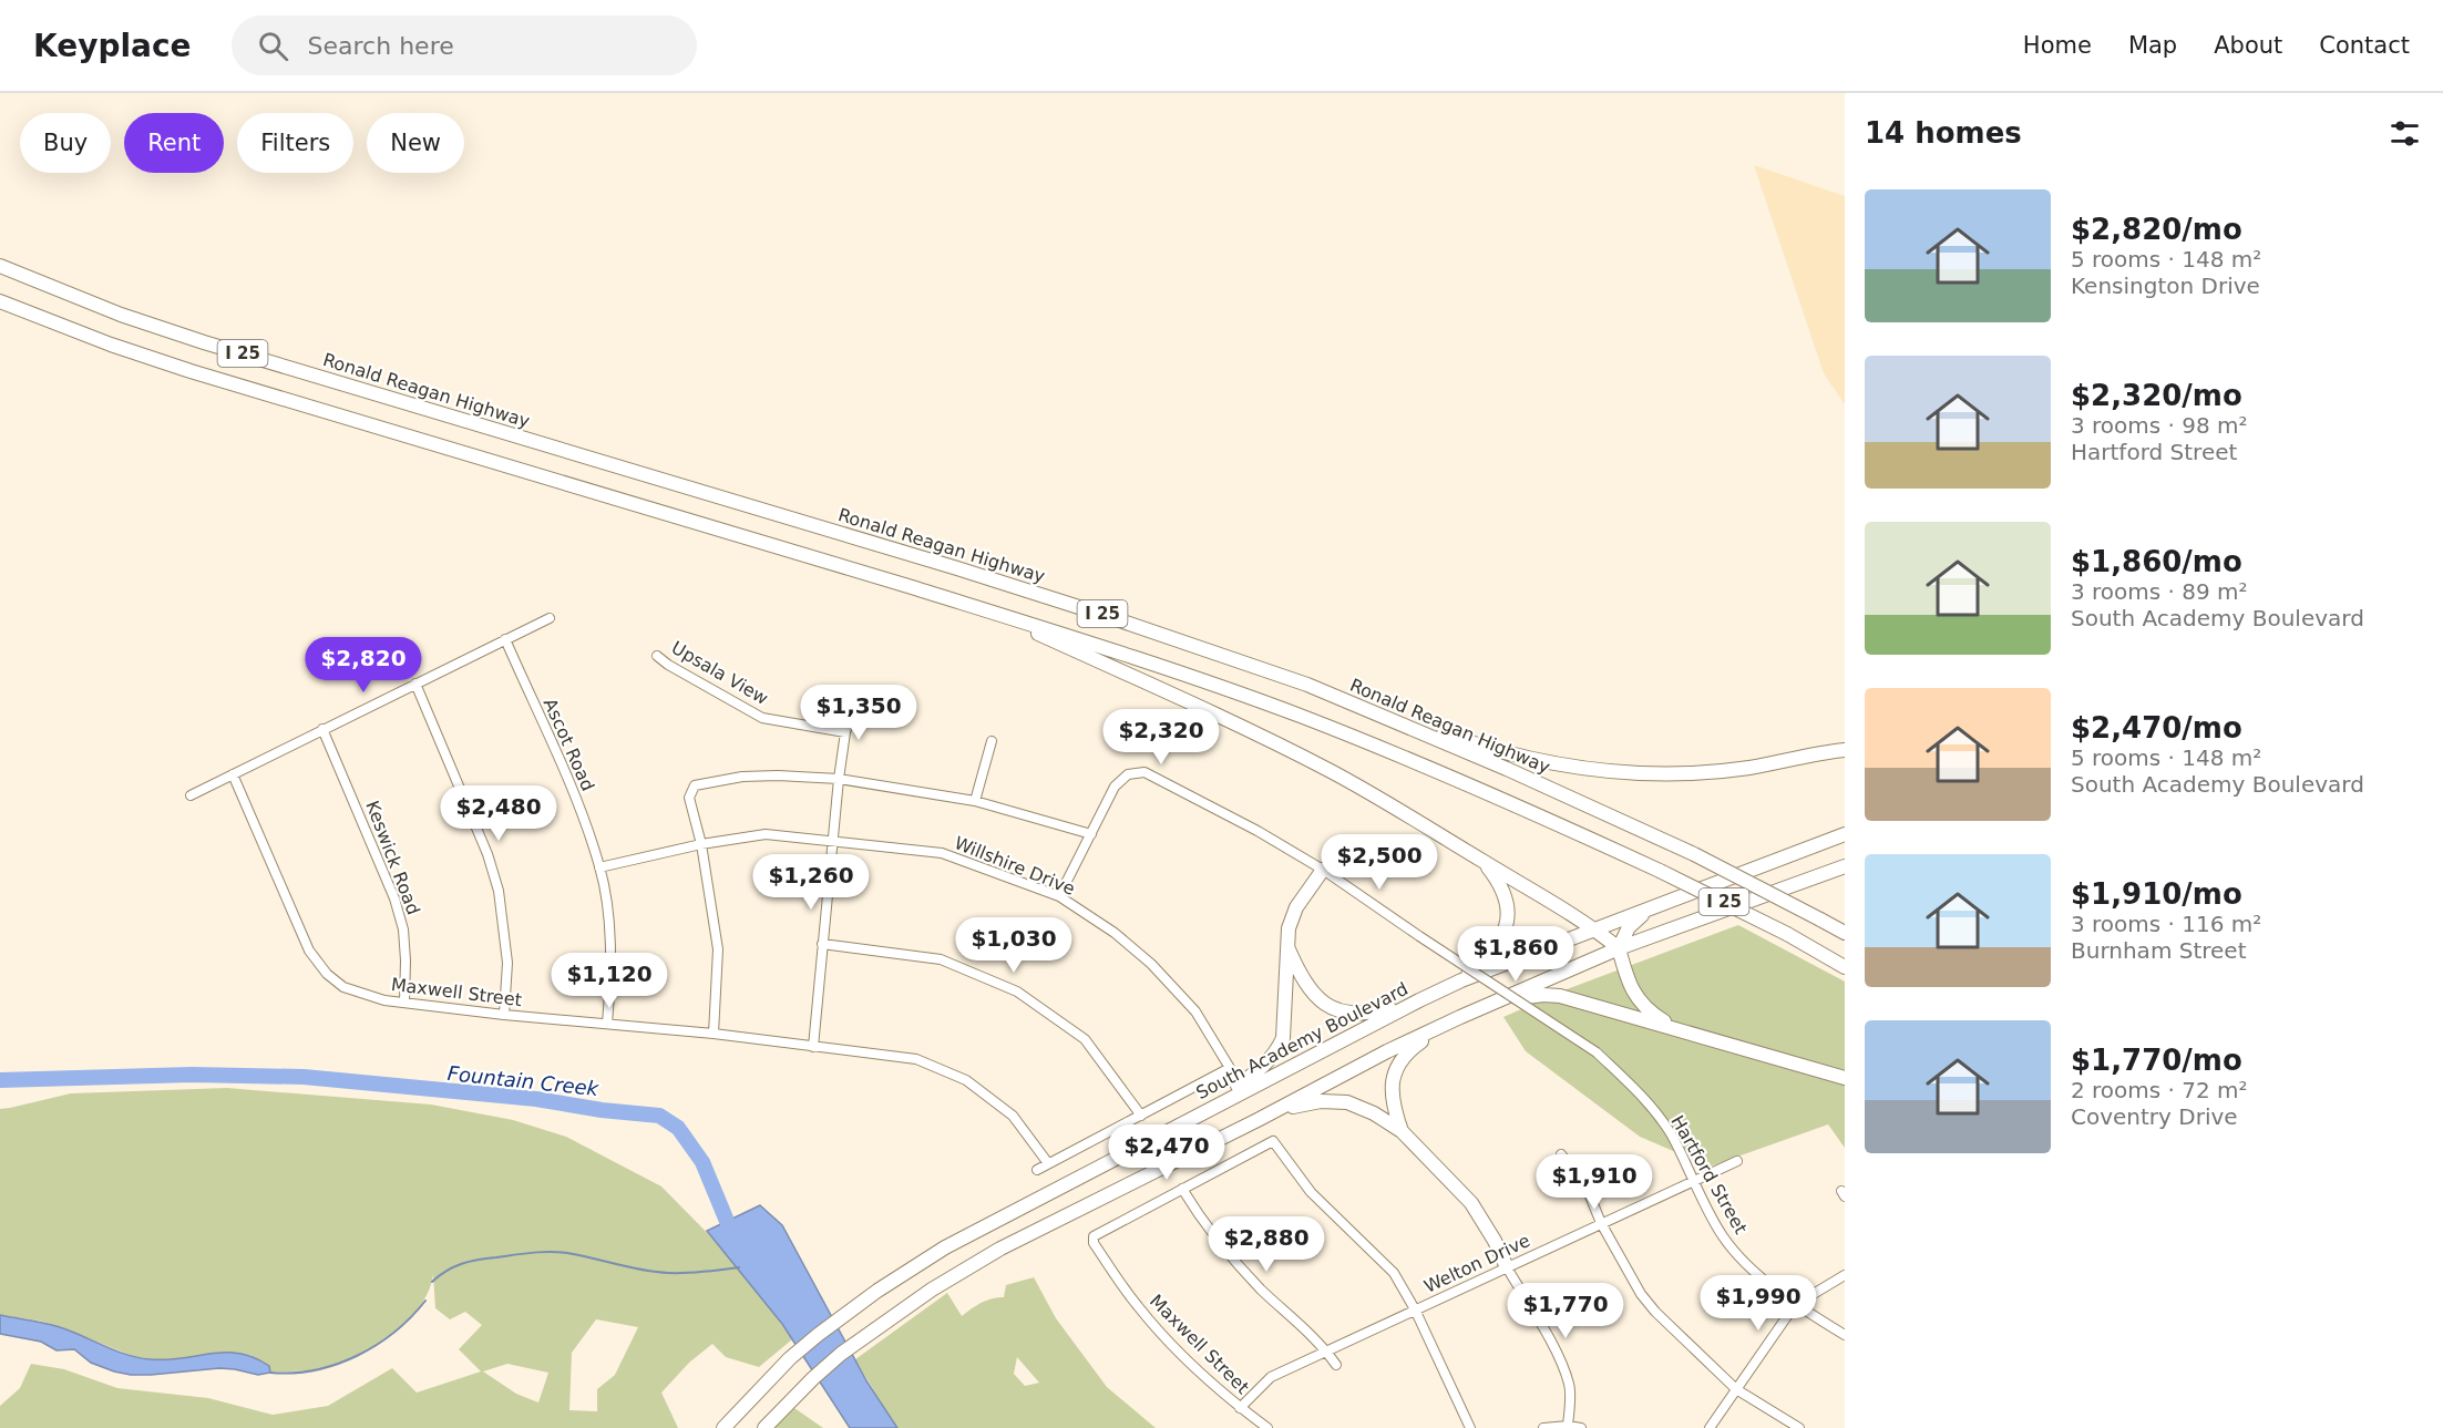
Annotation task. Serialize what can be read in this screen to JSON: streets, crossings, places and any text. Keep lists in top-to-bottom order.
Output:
{
  "streets": {
    "highway": ["I 25", "Ronald Reagan Highway", "South Academy Boulevard"],
    "street": [
      "Upsala View",
      "Ascot Road",
      "Keswick Road",
      "Willshire Drive",
      "Maxwell Street",
      "Hartford Street",
      "Welton Drive"
    ]
  },
  "crossings": [
    ["Ascot Road", "Willshire Drive"],
    ["Ascot Road", "Maxwell Street"],
    ["Keswick Road", "Maxwell Street"],
    ["Willshire Drive", "Hartford Street"],
    ["Maxwell Street", "Welton Drive"],
    ["Hartford Street", "Welton Drive"]
  ],
  "water": ["Fountain Creek"],
  "page": {
    "header": "Keyplace",
    "search": "Search here",
    "nav": [
      "Home",
      "Map",
      "About",
      "Contact"
    ],
    "heading": "14 homes",
    "chip": [
      "Buy",
      "Rent",
      "Filters",
      "New"
    ],
    "list": [
      {
        "name": "$2,820/mo",
        "note": "5 rooms · 148 m² · Kensington Drive"
      },
      {
        "name": "$2,320/mo",
        "note": "3 rooms · 98 m² · Hartford Street"
      },
      {
        "name": "$1,860/mo",
        "note": "3 rooms · 89 m² · South Academy Boulevard"
      },
      {
        "name": "$2,470/mo",
        "note": "5 rooms · 148 m² · South Academy Boulevard"
      },
      {
        "name": "$1,910/mo",
        "note": "3 rooms · 116 m² · Burnham Street"
      },
      {
        "name": "$1,770/mo",
        "note": "2 rooms · 72 m² · Coventry Drive"
      }
    ],
    "price": [
      "$2,820",
      "$1,350",
      "$2,320",
      "$2,480",
      "$2,500",
      "$1,260",
      "$1,030",
      "$1,860",
      "$1,120",
      "$2,470",
      "$1,910",
      "$2,880",
      "$1,990",
      "$1,770"
    ]
  }
}
